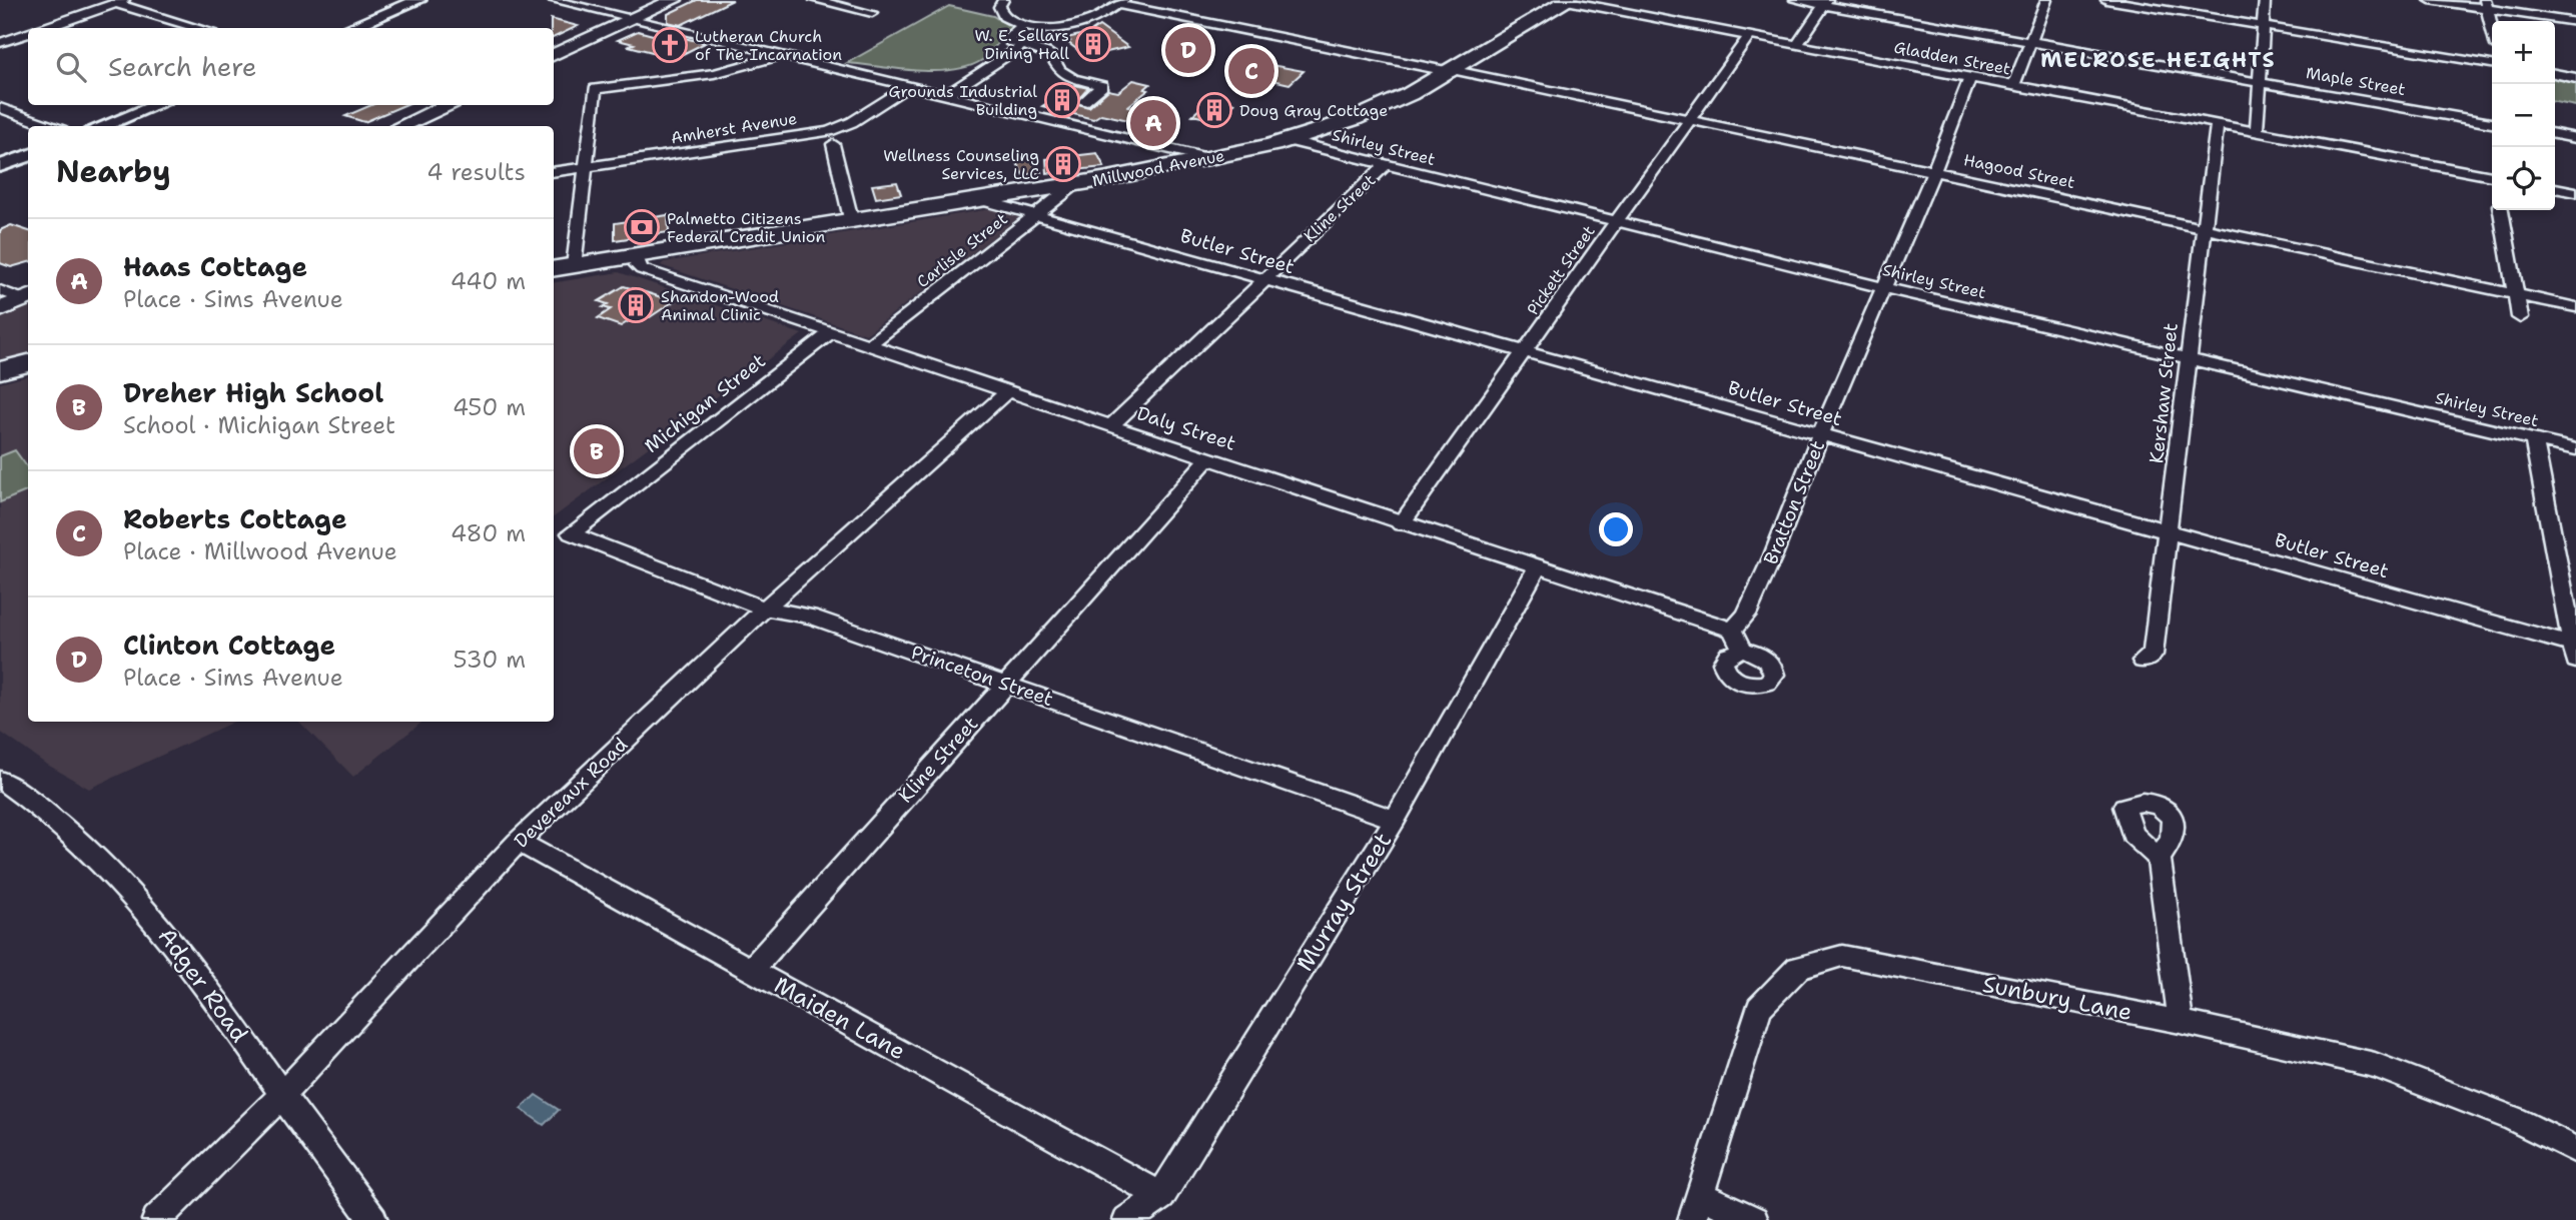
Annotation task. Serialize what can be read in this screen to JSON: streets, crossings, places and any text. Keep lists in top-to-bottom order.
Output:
{
  "streets": {
    "main road": ["Millwood Avenue"],
    "street": [
      "Gladden Street",
      "Maple Street",
      "Amherst Avenue",
      "Shirley Street",
      "Hagood Street",
      "Kline Street",
      "Carlisle Street",
      "Butler Street",
      "Pickett Street",
      "Kershaw Street",
      "Michigan Street",
      "Daly Street",
      "Bratton Street",
      "Princeton Street",
      "Devereaux Road",
      "Murray Street",
      "Adger Road",
      "Sunbury Lane",
      "Maiden Lane"
    ]
  },
  "crossings": [
    ["Gladden Street", "Millwood Avenue"],
    ["Gladden Street", "Pickett Street"],
    ["Gladden Street", "Kershaw Street"],
    ["Gladden Street", "Bratton Street"],
    ["Shirley Street", "Millwood Avenue"],
    ["Shirley Street", "Kline Street"],
    ["Shirley Street", "Pickett Street"],
    ["Shirley Street", "Kershaw Street"],
    ["Shirley Street", "Bratton Street"],
    ["Millwood Avenue", "Hagood Street"],
    ["Millwood Avenue", "Carlisle Street"],
    ["Millwood Avenue", "Butler Street"],
    ["Millwood Avenue", "Daly Street"],
    ["Hagood Street", "Pickett Street"],
    ["Hagood Street", "Kershaw Street"],
    ["Hagood Street", "Bratton Street"],
    ["Kline Street", "Butler Street"],
    ["Kline Street", "Daly Street"],
    ["Kline Street", "Princeton Street"],
    ["Kline Street", "Maiden Lane"],
    ["Carlisle Street", "Butler Street"],
    ["Carlisle Street", "Daly Street"],
    ["Butler Street", "Pickett Street"],
    ["Butler Street", "Kershaw Street"],
    ["Butler Street", "Bratton Street"],
    ["Pickett Street", "Daly Street"],
    ["Michigan Street", "Daly Street"],
    ["Michigan Street", "Princeton Street"],
    ["Daly Street", "Bratton Street"],
    ["Daly Street", "Devereaux Road"],
    ["Daly Street", "Murray Street"],
    ["Princeton Street", "Devereaux Road"],
    ["Princeton Street", "Murray Street"],
    ["Devereaux Road", "Adger Road"],
    ["Devereaux Road", "Maiden Lane"],
    ["Murray Street", "Maiden Lane"]
  ],
  "districts": ["MELROSE HEIGHTS"],
  "places": {
    "building": [
      "W. E. Sellars Dining Hall",
      "Grounds Industrial Building",
      "Doug Gray Cottage",
      "Wellness Counseling Services, LLC",
      "Shandon-Wood Animal Clinic"
    ],
    "church": ["Lutheran Church of The Incarnation"],
    "bank": ["Palmetto Citizens Federal Credit Union"]
  },
  "page": {
    "map_buttons": ["+", "−"],
    "pins": [
      "D",
      "C",
      "A",
      "B"
    ],
    "search": "Search here",
    "heading": ["Nearby", "4 results"],
    "list": [
      {
        "mark": "A",
        "name": "Haas Cottage",
        "note": "Place · Sims Avenue",
        "value": "440 m"
      },
      {
        "mark": "B",
        "name": "Dreher High School",
        "note": "School · Michigan Street",
        "value": "450 m"
      },
      {
        "mark": "C",
        "name": "Roberts Cottage",
        "note": "Place · Millwood Avenue",
        "value": "480 m"
      },
      {
        "mark": "D",
        "name": "Clinton Cottage",
        "note": "Place · Sims Avenue",
        "value": "530 m"
      }
    ]
  }
}
